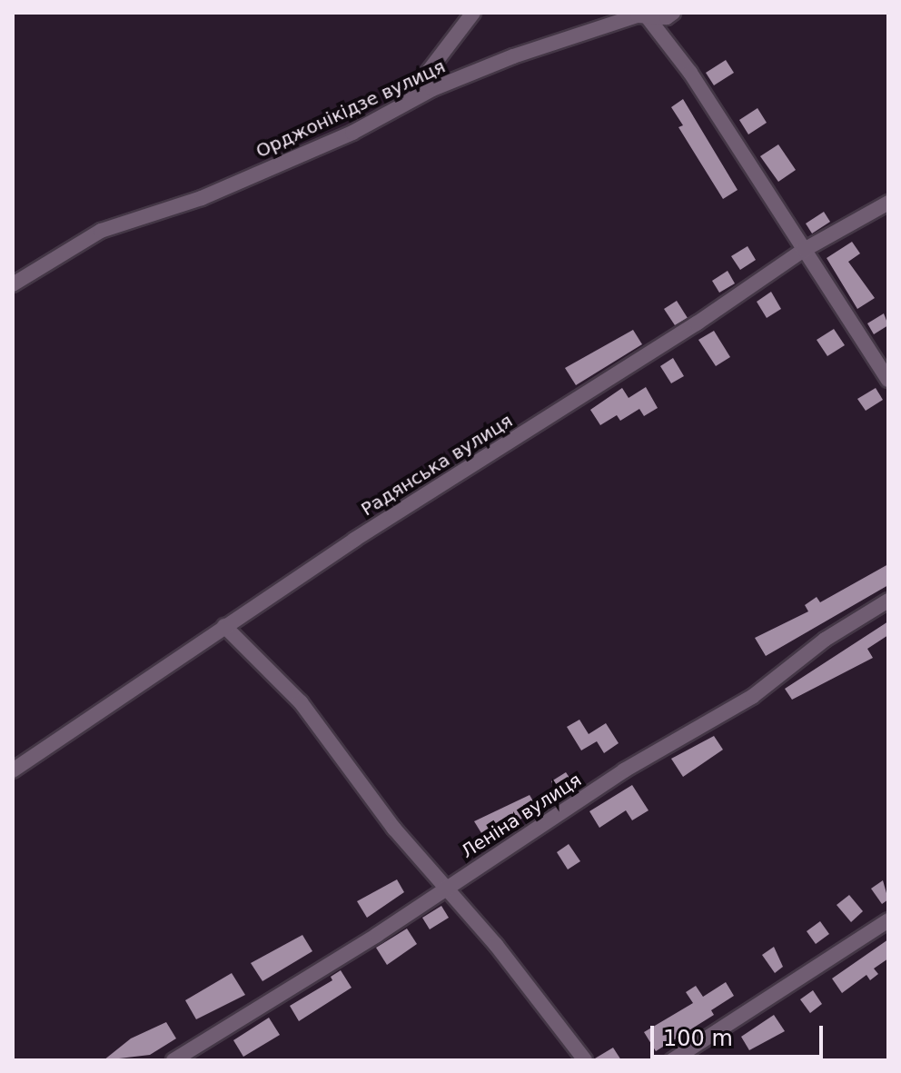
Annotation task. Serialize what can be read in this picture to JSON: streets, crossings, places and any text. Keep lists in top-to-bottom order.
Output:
{
  "streets": {
    "street": ["Орджонікідзе вулиця", "Радянська вулиця", "Леніна вулиця"]
  },
  "scale_bar": "100 m"
}
